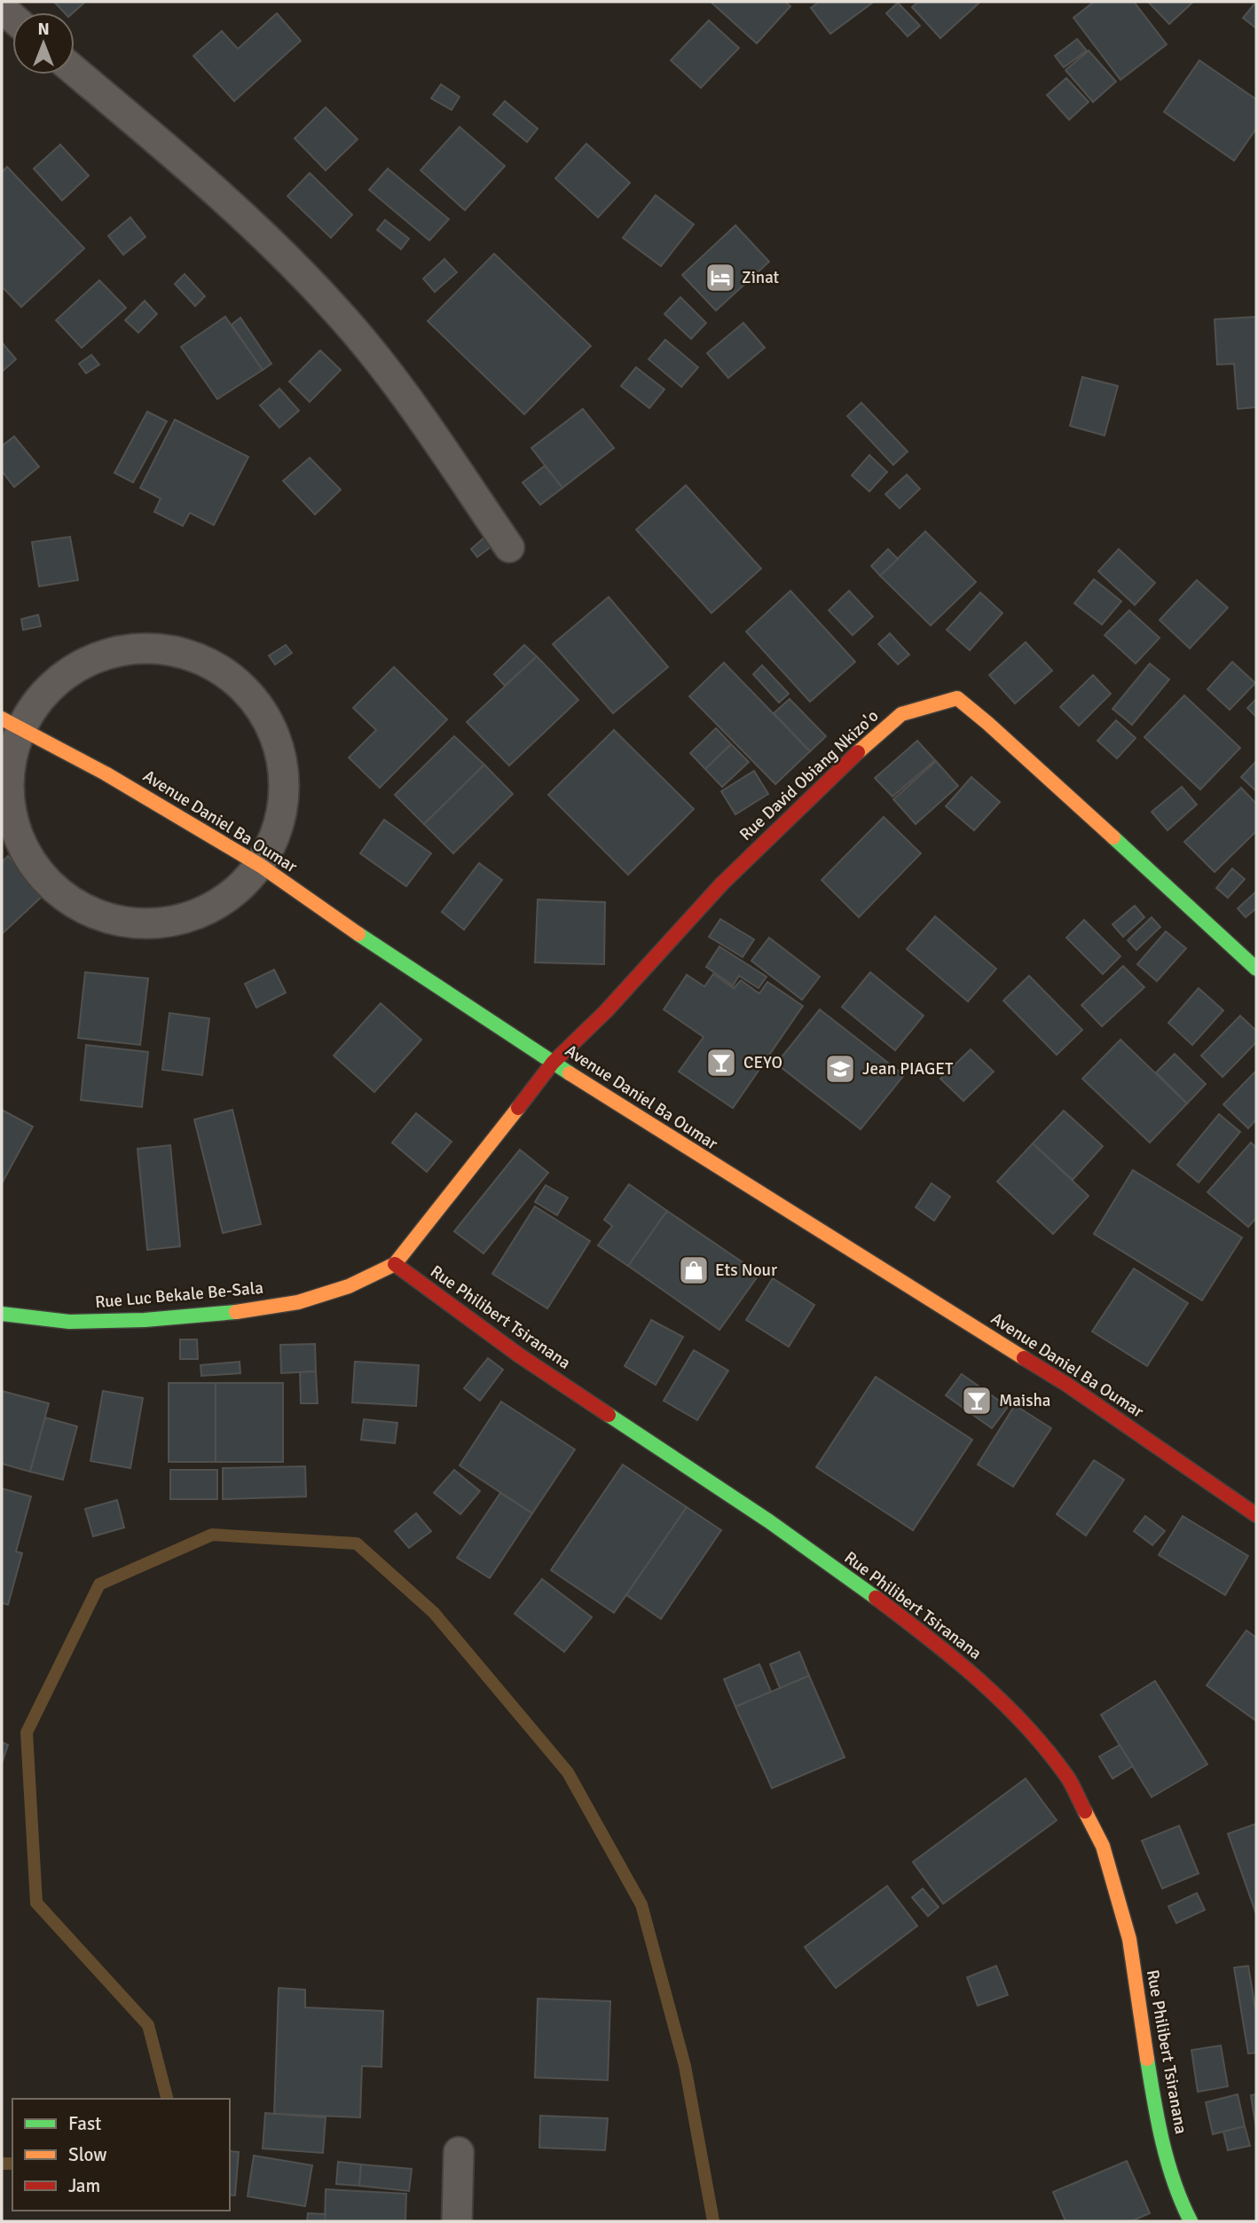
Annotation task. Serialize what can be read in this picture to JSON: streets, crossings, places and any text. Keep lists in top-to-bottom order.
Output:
{
  "streets": {
    "street": [
      "Rue David Obiang Nkizo'o",
      "Avenue Daniel Ba Oumar",
      "Rue Luc Bekale Be-Sala",
      "Rue Philibert Tsiranana"
    ]
  },
  "crossings": [
    ["Rue David Obiang Nkizo'o", "Avenue Daniel Ba Oumar"],
    ["Rue David Obiang Nkizo'o", "Rue Luc Bekale Be-Sala"],
    ["Avenue Daniel Ba Oumar", "Rue Luc Bekale Be-Sala"],
    ["Rue Luc Bekale Be-Sala", "Rue Philibert Tsiranana"]
  ],
  "places": {
    "hotel": ["Zinat"],
    "bar": ["CEYO", "Maisha"],
    "school or university": ["Jean PIAGET"],
    "shop": ["Ets Nour"]
  },
  "legend": ["Fast", "Slow", "Jam"],
  "north": "top"
}
